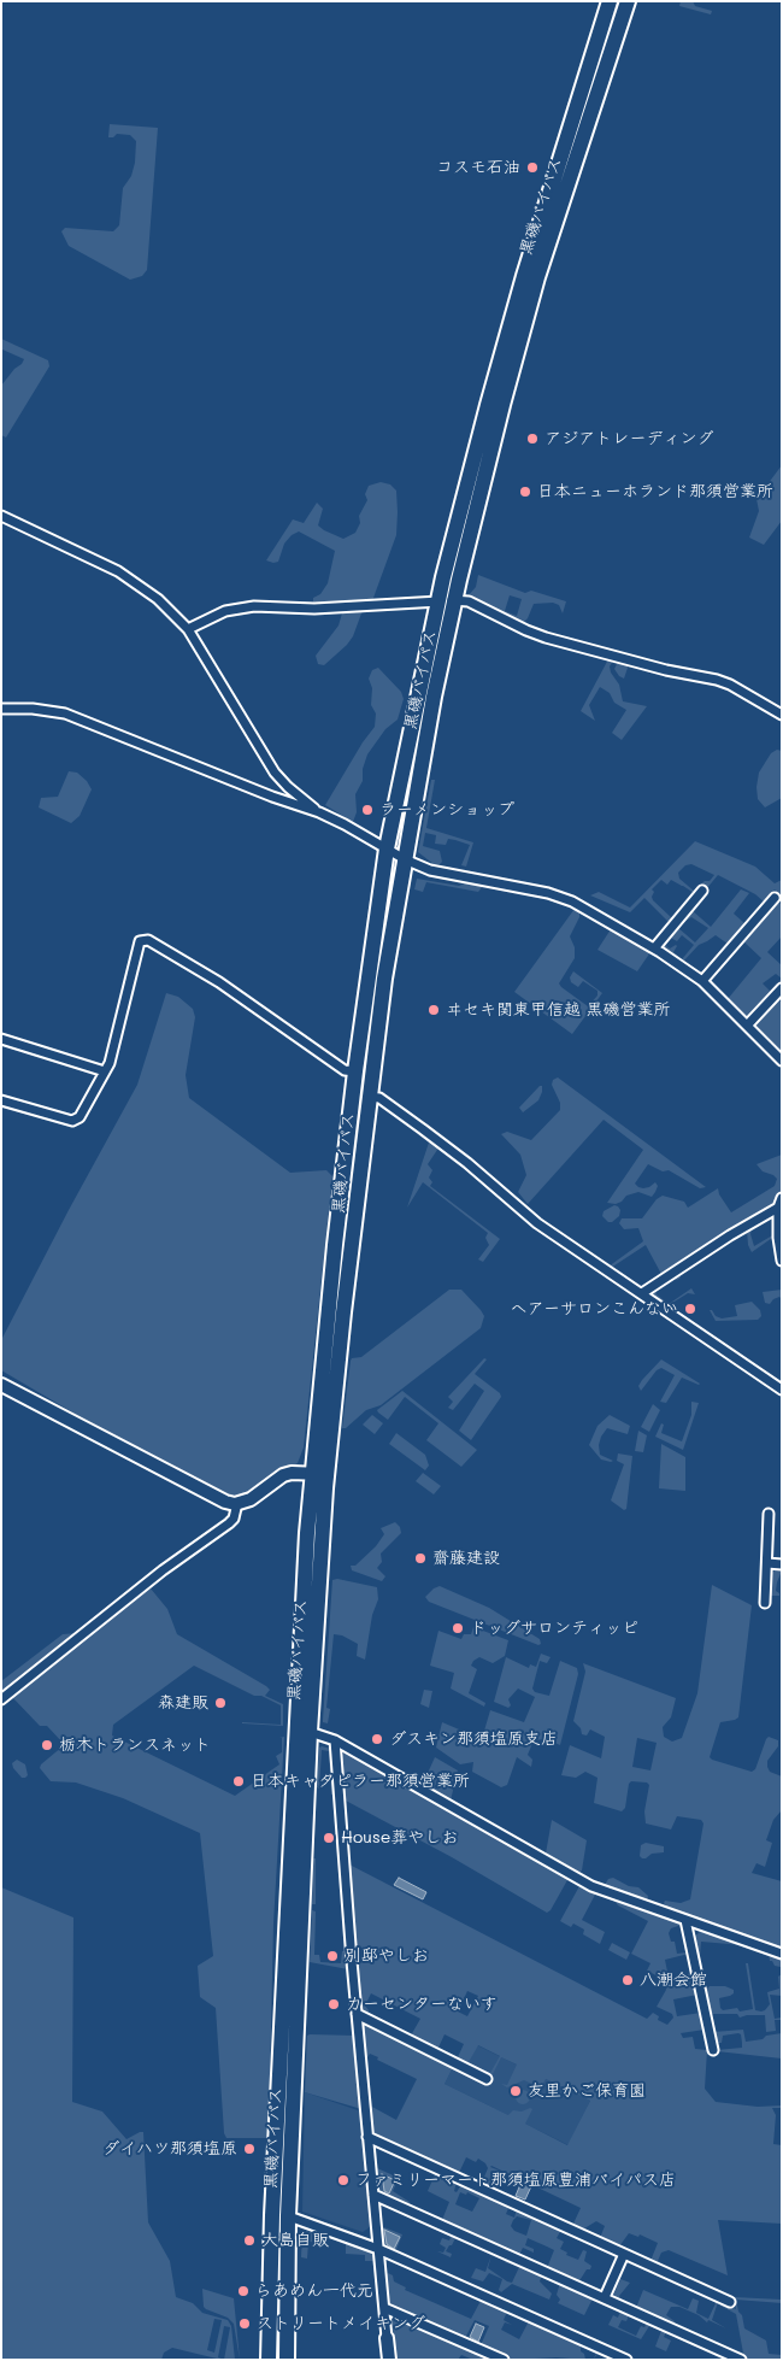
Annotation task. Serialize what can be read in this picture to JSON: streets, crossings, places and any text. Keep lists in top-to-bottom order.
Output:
{
  "streets": {
    "highway": ["黒磯バイパス"]
  },
  "places": [
    "コスモ石油",
    "アジアトレーディング",
    "日本ニューホランド那須営業所",
    "ラーメンショップ",
    "ヰセキ関東甲信越 黒磯営業所",
    "ヘアーサロンこんない",
    "齋藤建設",
    "ドッグサロンティッピ",
    "森建販",
    "ダスキン那須塩原支店",
    "栃木トランスネット",
    "日本キャタピラー那須営業所",
    "House葬やしお",
    "別邸やしお",
    "八潮会館",
    "カーセンターないす",
    "友里かご保育園",
    "ダイハツ那須塩原",
    "ファミリーマート那須塩原豊浦バイパス店",
    "大島自販",
    "らあめん一代元",
    "ストリートメイキング"
  ]
}
